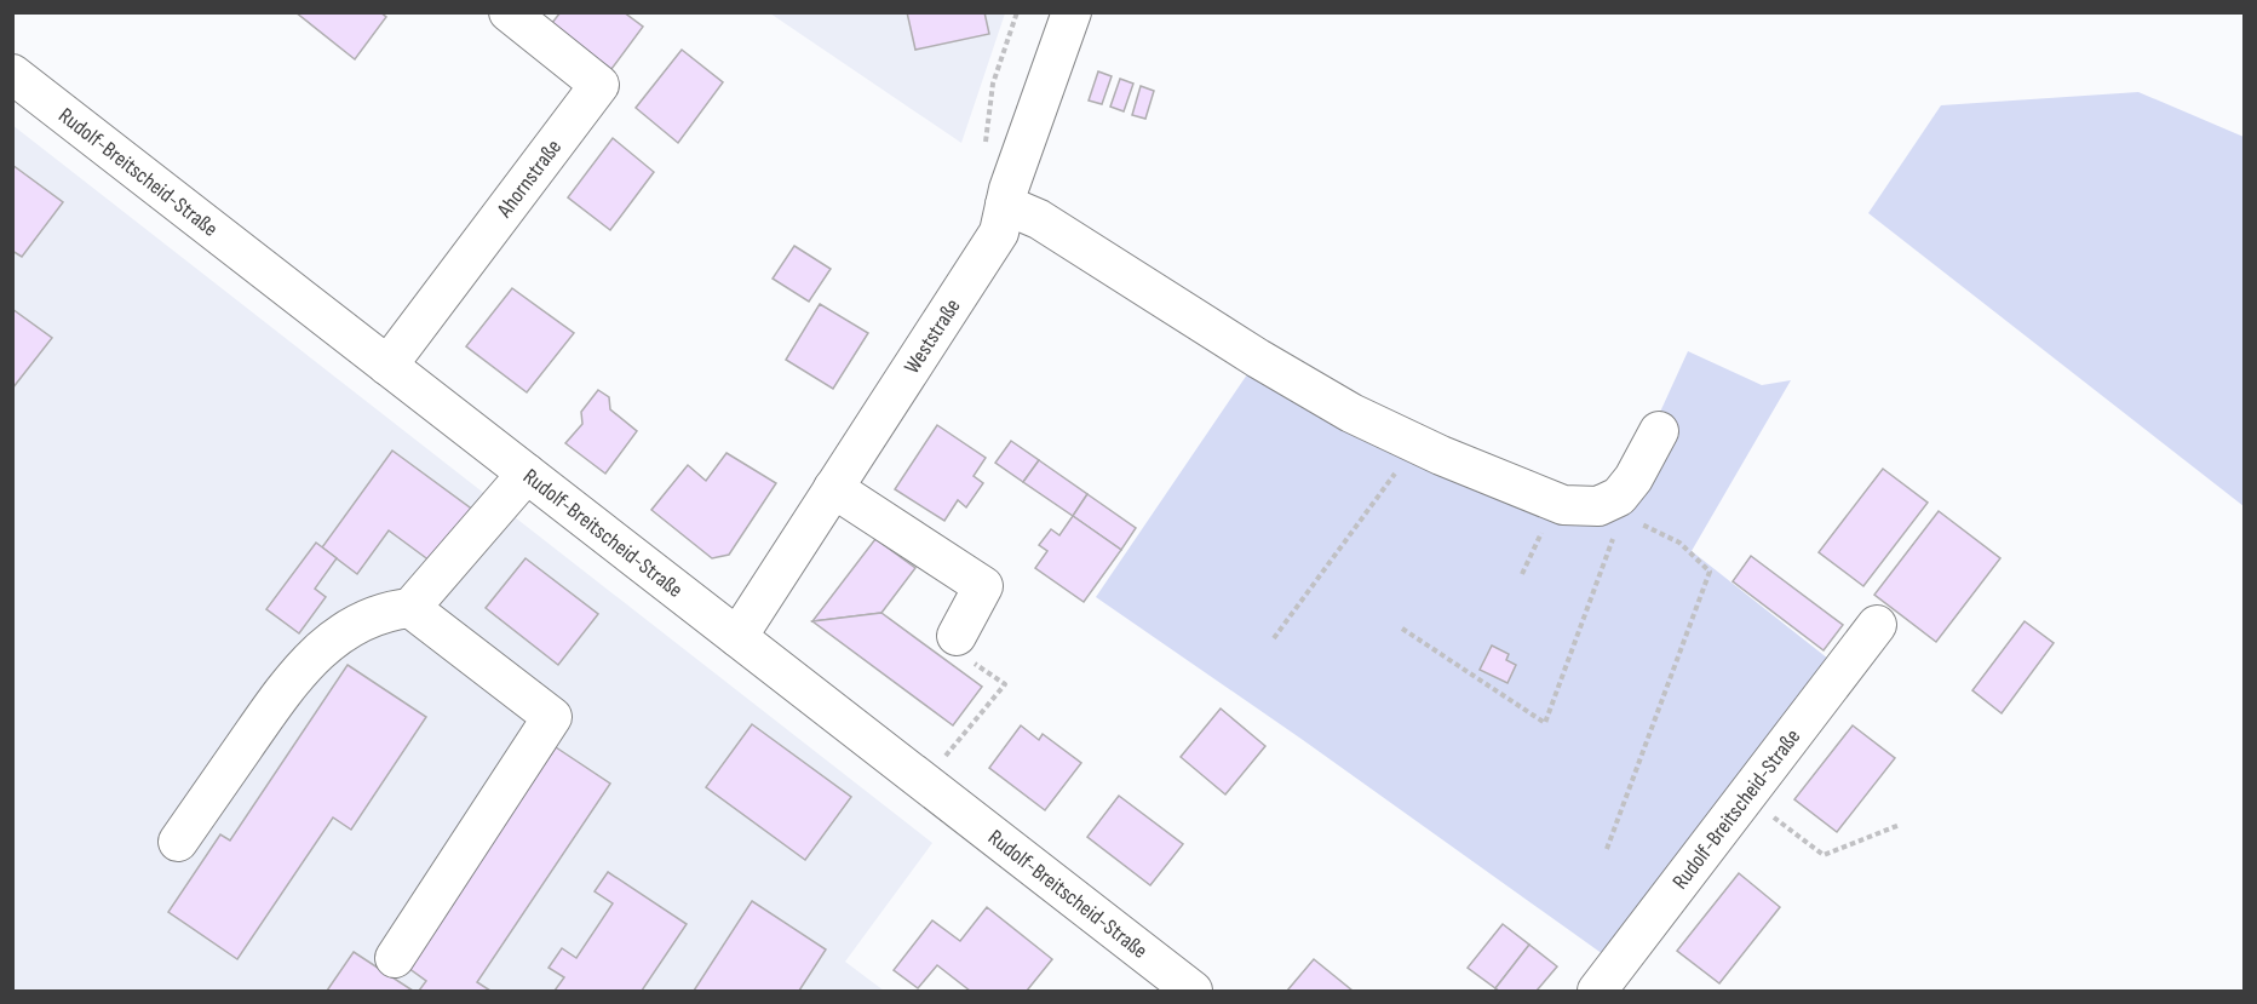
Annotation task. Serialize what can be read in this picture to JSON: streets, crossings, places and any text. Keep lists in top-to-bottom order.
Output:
{
  "streets": {
    "street": ["Rudolf-Breitscheid-Straße", "Ahornstraße", "Weststraße"]
  },
  "crossings": [
    ["Rudolf-Breitscheid-Straße", "Ahornstraße"],
    ["Rudolf-Breitscheid-Straße", "Weststraße"]
  ]
}
